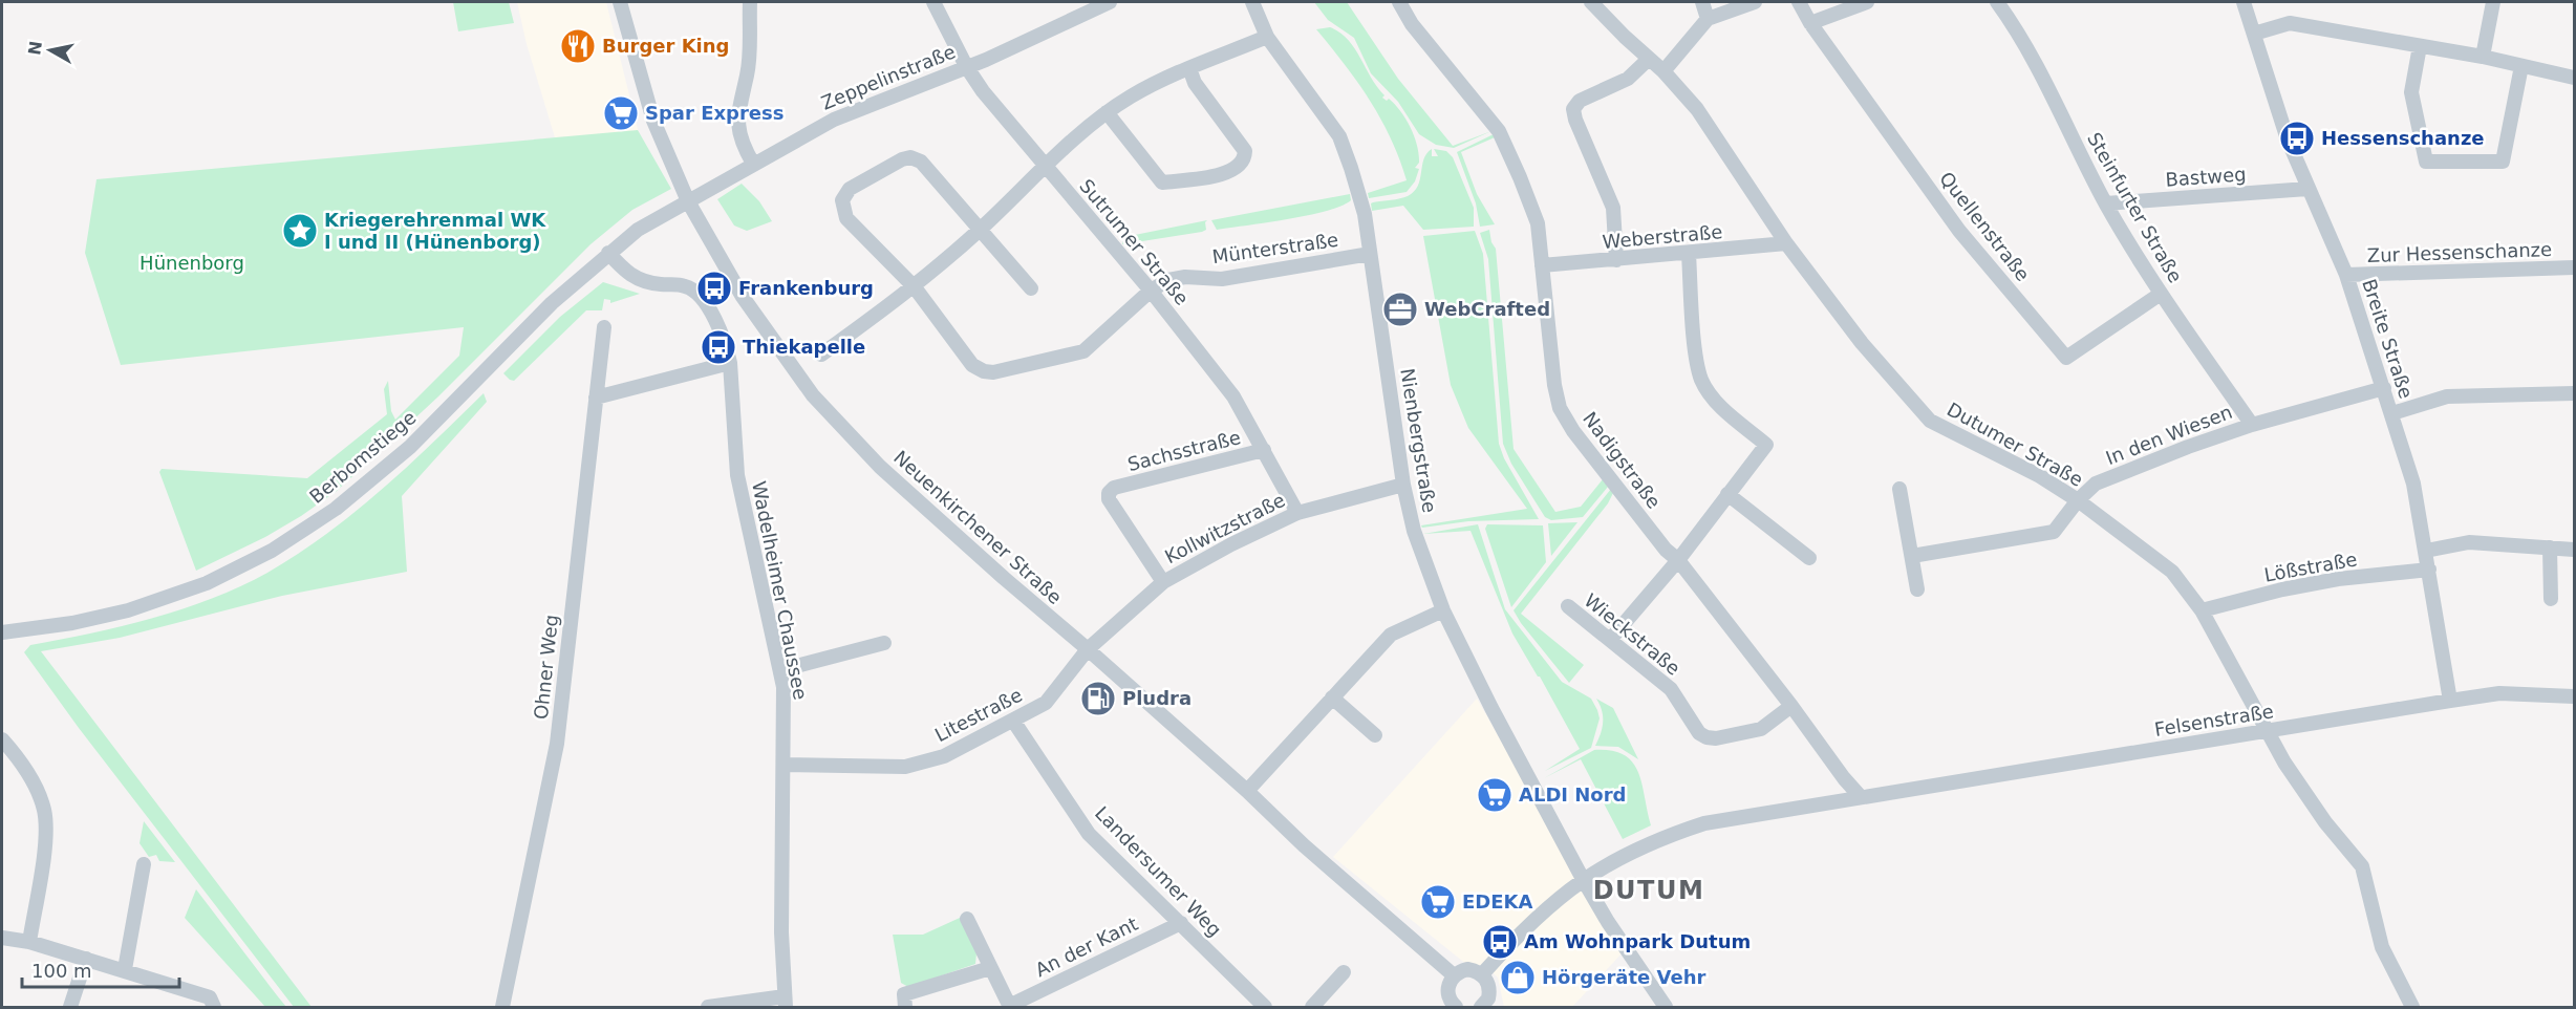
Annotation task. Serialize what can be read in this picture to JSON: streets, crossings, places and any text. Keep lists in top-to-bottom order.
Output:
{
  "streets": {
    "street": [
      "Zeppelinstraße",
      "Bastweg",
      "Steinfurter Straße",
      "Quellenstraße",
      "Weberstraße",
      "Sutrumer Straße",
      "Münterstraße",
      "Zur Hessenschanze",
      "Breite Straße",
      "In den Wiesen",
      "Nienbergstraße",
      "Dutumer Straße",
      "Sachsstraße",
      "Berbomstiege",
      "Nadigstraße",
      "Neuenkirchener Straße",
      "Kollwitzstraße",
      "Lößstraße",
      "Wadelheimer Chaussee",
      "Wieckstraße",
      "Ohner Weg",
      "Litestraße",
      "Felsenstraße",
      "Landersumer Weg",
      "An der Kant"
    ]
  },
  "crossings": [
    ["Zeppelinstraße", "Sutrumer Straße"],
    ["Zeppelinstraße", "Berbomstiege"],
    ["Zeppelinstraße", "Neuenkirchener Straße"],
    ["Bastweg", "Steinfurter Straße"],
    ["Bastweg", "Breite Straße"],
    ["Steinfurter Straße", "Quellenstraße"],
    ["Steinfurter Straße", "In den Wiesen"],
    ["Weberstraße", "Dutumer Straße"],
    ["Weberstraße", "Nadigstraße"],
    ["Sutrumer Straße", "Münterstraße"],
    ["Sutrumer Straße", "Sachsstraße"],
    ["Sutrumer Straße", "Kollwitzstraße"],
    ["Münterstraße", "Nienbergstraße"],
    ["Zur Hessenschanze", "Breite Straße"],
    ["Breite Straße", "In den Wiesen"],
    ["Breite Straße", "Lößstraße"],
    ["Breite Straße", "Felsenstraße"],
    ["In den Wiesen", "Dutumer Straße"],
    ["Nienbergstraße", "Kollwitzstraße"],
    ["Nienbergstraße", "Felsenstraße"],
    ["Dutumer Straße", "Lößstraße"],
    ["Dutumer Straße", "Felsenstraße"],
    ["Sachsstraße", "Kollwitzstraße"],
    ["Berbomstiege", "Neuenkirchener Straße"],
    ["Berbomstiege", "Wadelheimer Chaussee"],
    ["Nadigstraße", "Wieckstraße"],
    ["Nadigstraße", "Felsenstraße"],
    ["Neuenkirchener Straße", "Kollwitzstraße"],
    ["Neuenkirchener Straße", "Litestraße"],
    ["Kollwitzstraße", "Litestraße"],
    ["Wadelheimer Chaussee", "Litestraße"],
    ["Litestraße", "Landersumer Weg"],
    ["Landersumer Weg", "An der Kant"]
  ],
  "districts": ["DUTUM"],
  "parks": ["Hünenborg"],
  "places": {
    "restaurant": ["Burger King"],
    "supermarket": ["Spar Express", "ALDI Nord", "EDEKA"],
    "bus stop": [
      "Hessenschanze",
      "Frankenburg",
      "Thiekapelle",
      "Am Wohnpark Dutum"
    ],
    "place": ["Kriegerehrenmal WK I und II (Hünenborg)"],
    "office": ["WebCrafted"],
    "fuel station": ["Pludra"],
    "shop": ["Hörgeräte Vehr"]
  },
  "scale_bar": "100 m",
  "north": "left"
}
